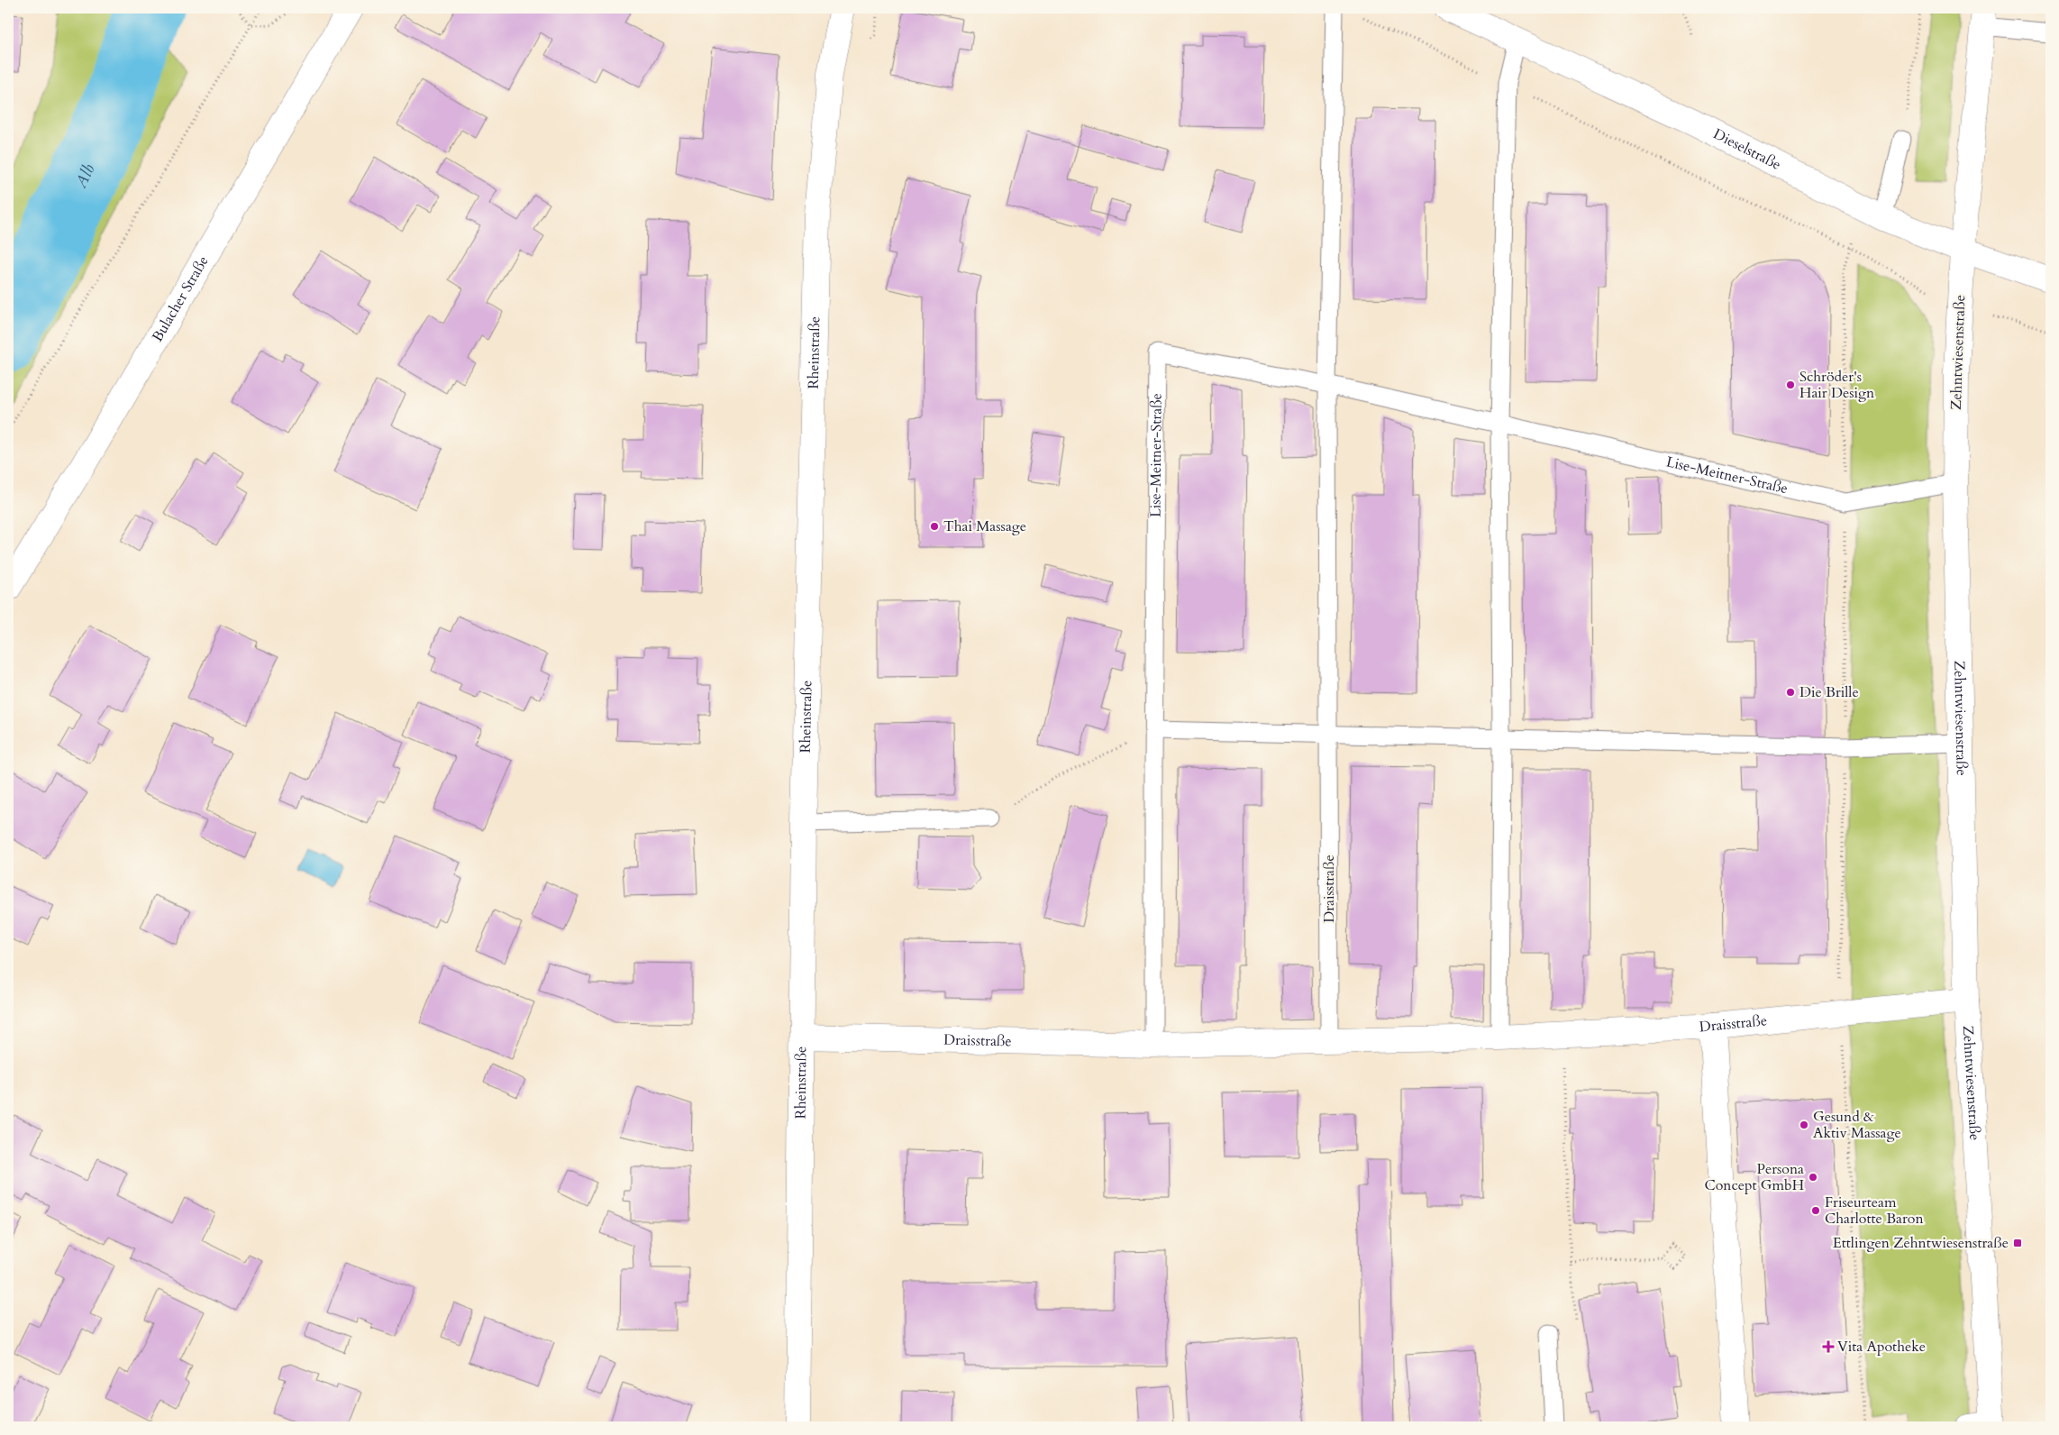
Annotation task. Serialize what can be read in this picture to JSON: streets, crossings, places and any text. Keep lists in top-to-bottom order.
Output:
{
  "streets": {
    "street": [
      "Dieselstraße",
      "Bulacher Straße",
      "Rheinstraße",
      "Zehntwiesenstraße",
      "Draisstraße"
    ],
    "lane": ["Lise-Meitner-Straße"]
  },
  "crossings": [
    ["Dieselstraße", "Zehntwiesenstraße"],
    ["Rheinstraße", "Draisstraße"],
    ["Zehntwiesenstraße", "Lise-Meitner-Straße"],
    ["Zehntwiesenstraße", "Draisstraße"]
  ],
  "water": ["Alb"],
  "places": {
    "other": [
      "Schröder's Hair Design",
      "Thai Massage",
      "Die Brille",
      "Gesund & Aktiv Massage",
      "Persona Concept GmbH",
      "Friseurteam Charlotte Baron"
    ],
    "transit": ["Ettlingen Zehntwiesenstraße"],
    "health": ["Vita Apotheke"]
  }
}
